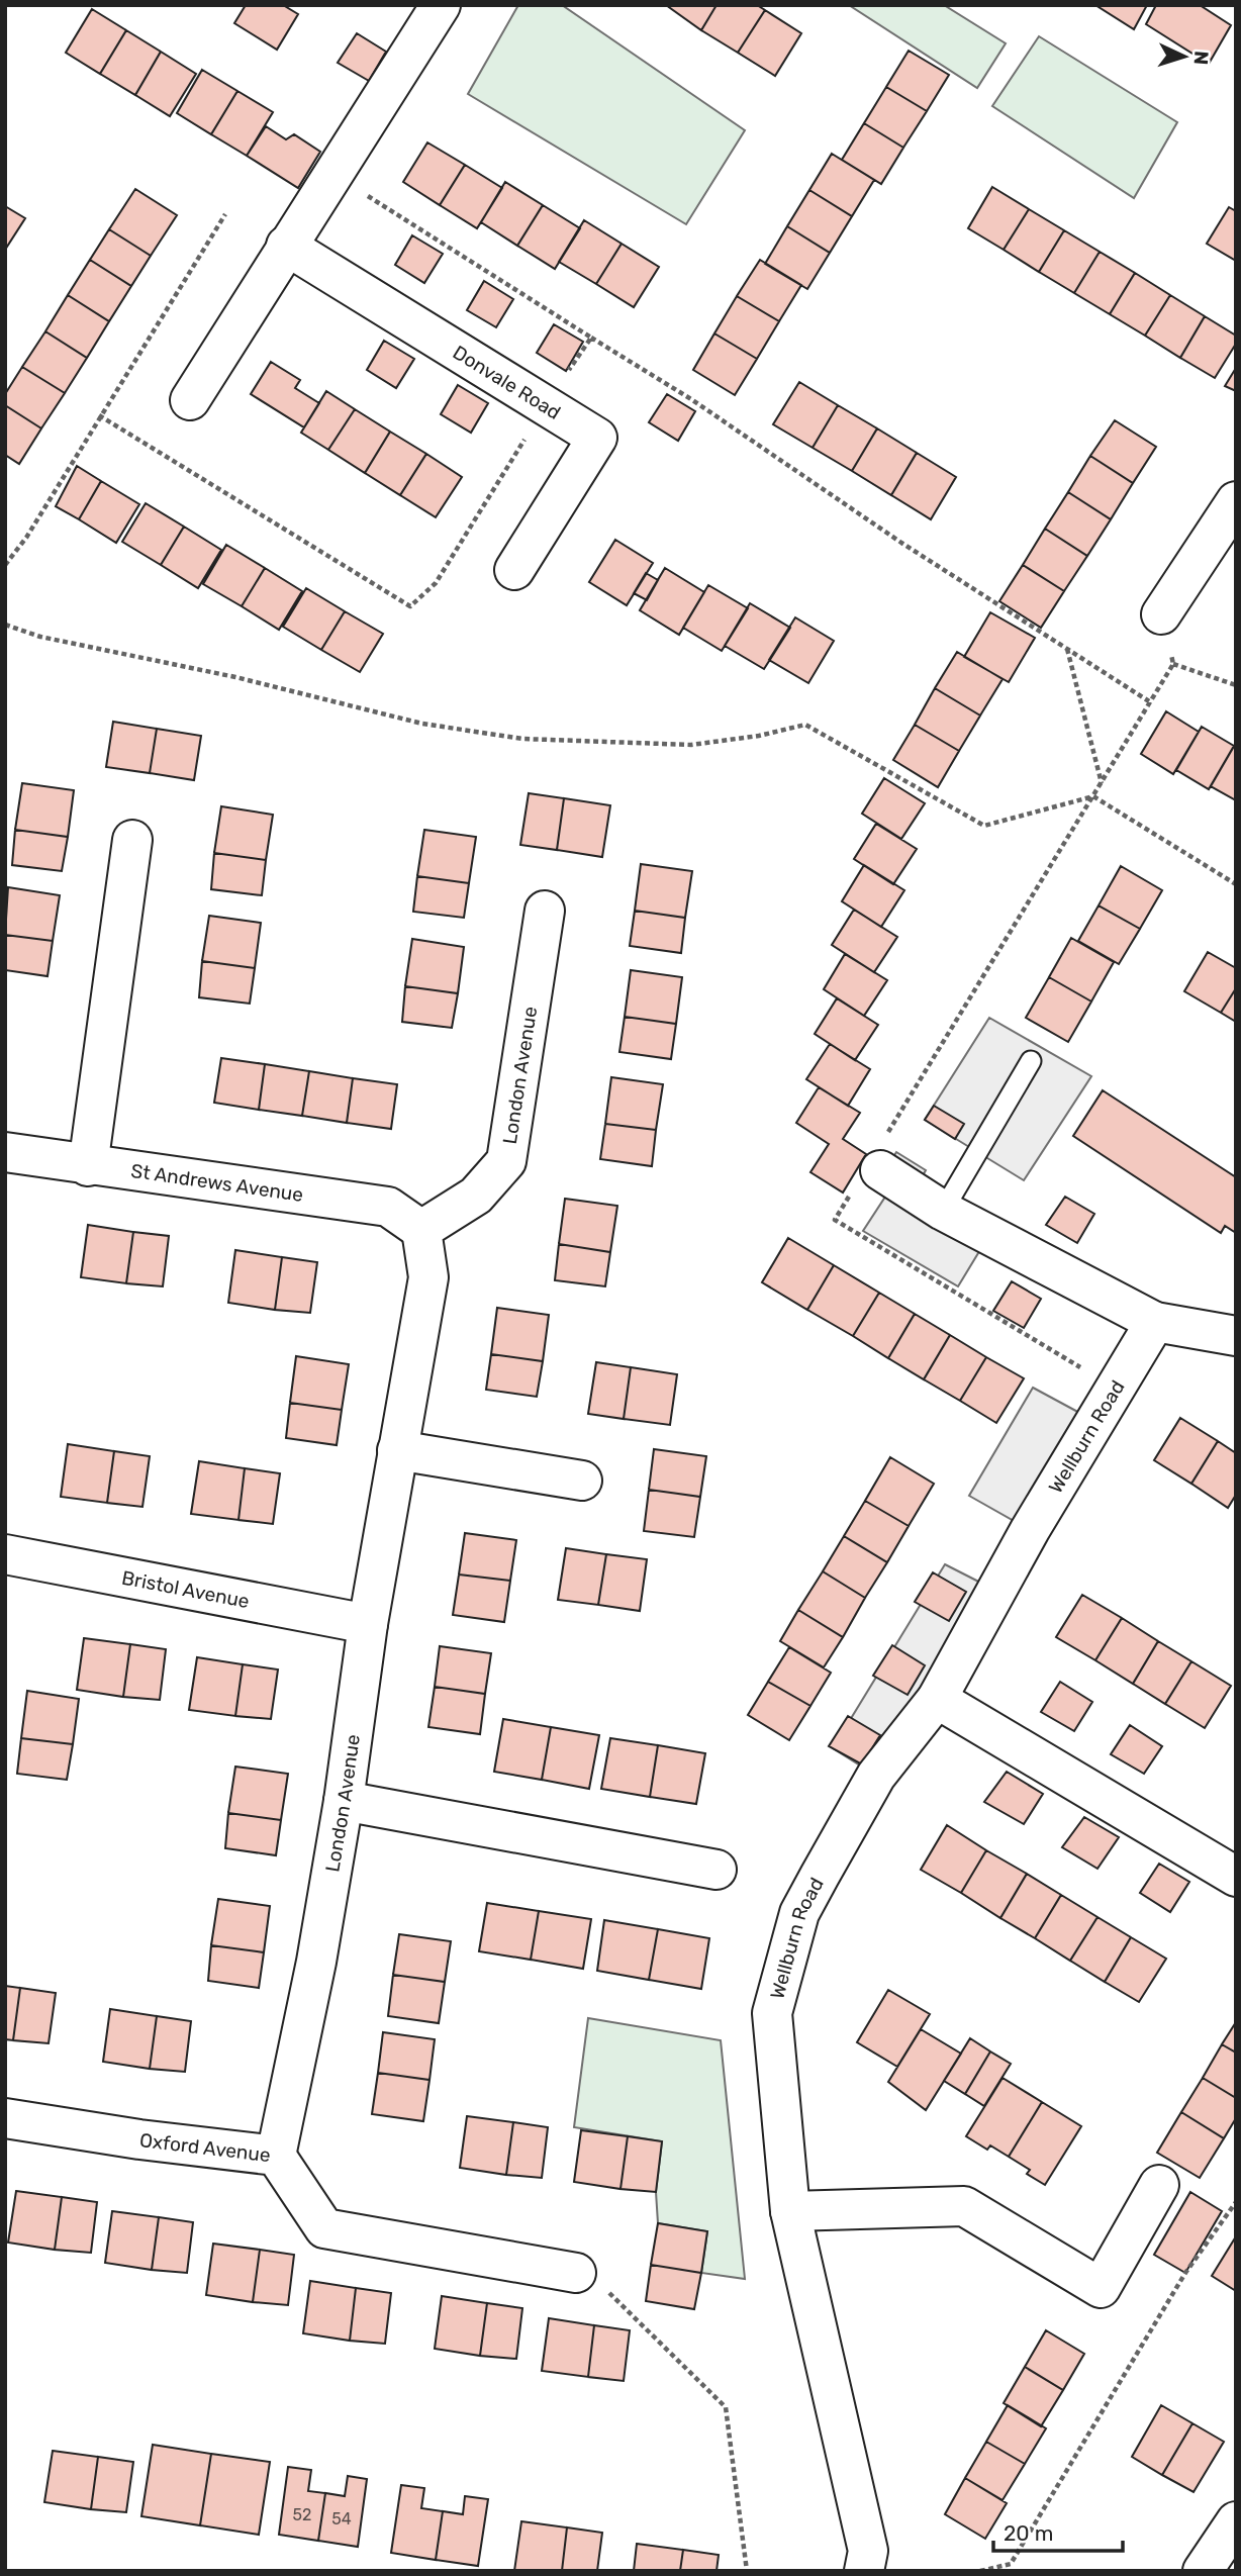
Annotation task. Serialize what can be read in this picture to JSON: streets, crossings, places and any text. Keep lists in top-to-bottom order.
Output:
{
  "streets": {
    "street": [
      "Donvale Road",
      "London Avenue",
      "St Andrews Avenue",
      "Wellburn Road",
      "Bristol Avenue",
      "Oxford Avenue"
    ]
  },
  "crossings": [
    ["London Avenue", "St Andrews Avenue"],
    ["London Avenue", "Bristol Avenue"],
    ["London Avenue", "Oxford Avenue"]
  ],
  "house_numbers": ["52", "54"],
  "scale_bar": "20 m",
  "north": "right"
}
